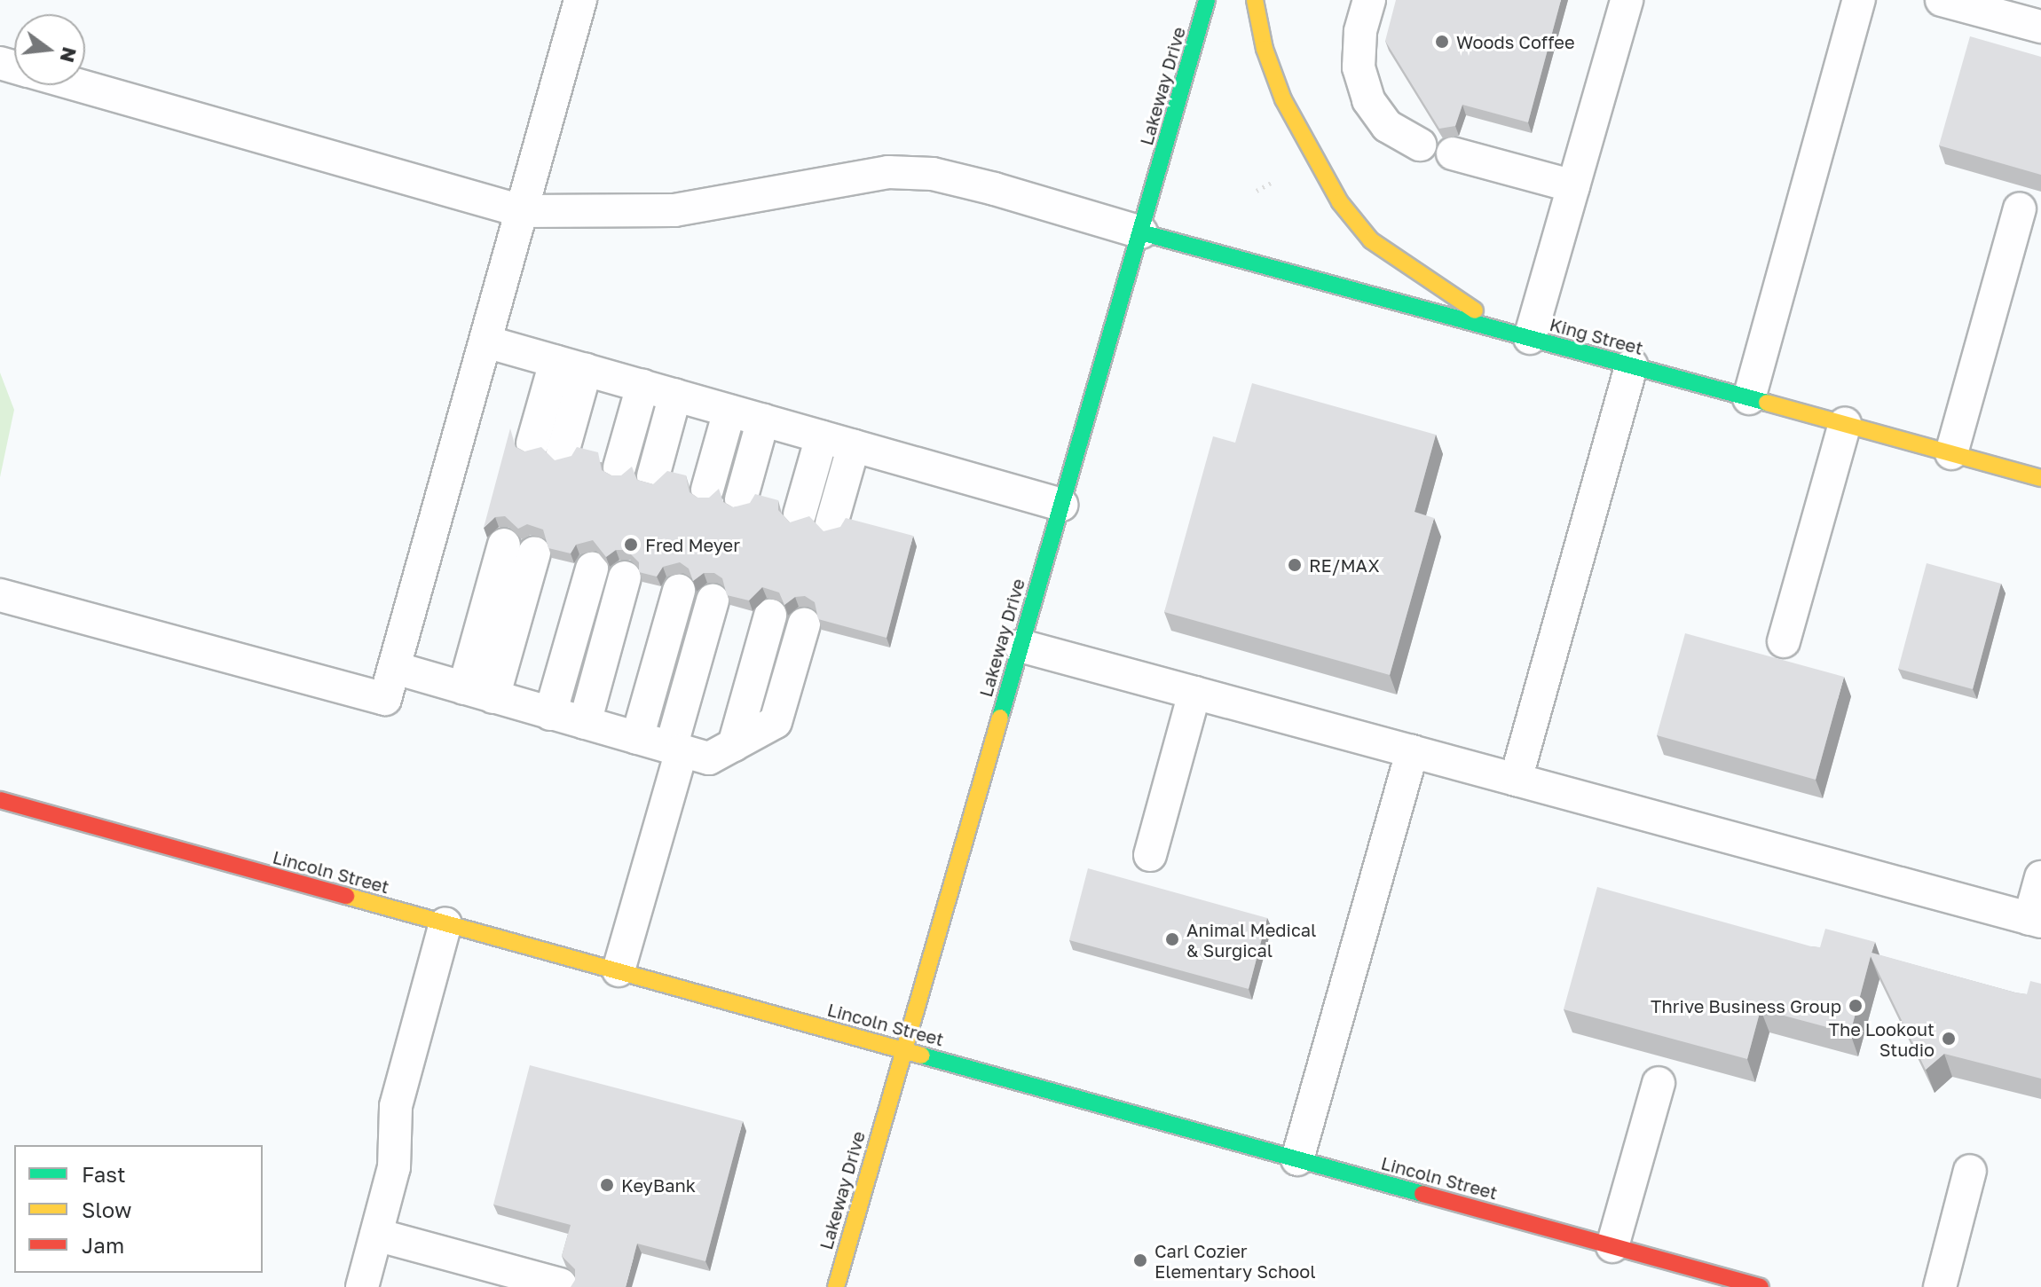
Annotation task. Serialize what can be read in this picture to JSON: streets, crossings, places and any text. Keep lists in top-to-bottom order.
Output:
{
  "streets": {
    "main road": ["Lakeway Drive", "King Street", "Lincoln Street"]
  },
  "crossings": [
    ["Lakeway Drive", "King Street"],
    ["Lakeway Drive", "Lincoln Street"]
  ],
  "places": [
    "Woods Coffee",
    "Fred Meyer",
    "RE/MAX",
    "Animal Medical & Surgical",
    "Thrive Business Group",
    "The Lookout Studio",
    "KeyBank",
    "Carl Cozier Elementary School"
  ],
  "legend": ["Fast", "Slow", "Jam"],
  "north": "right"
}
